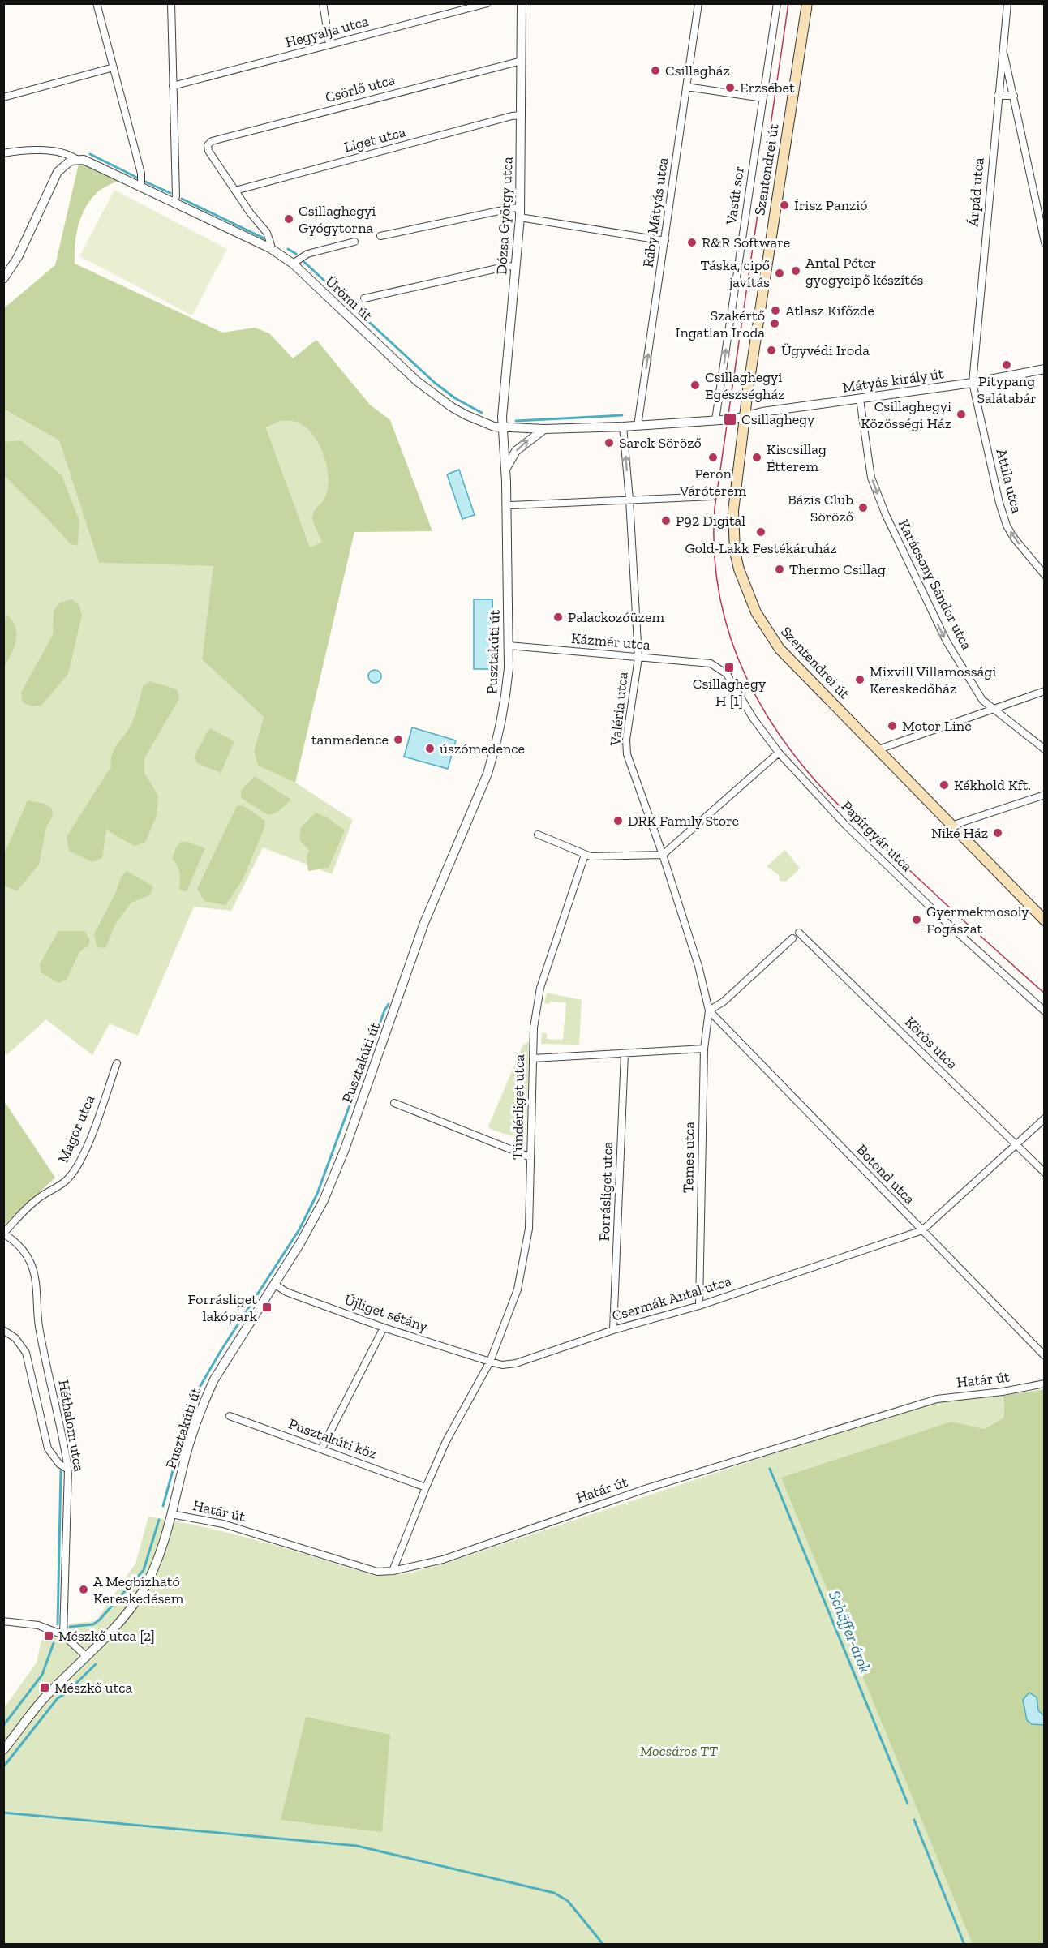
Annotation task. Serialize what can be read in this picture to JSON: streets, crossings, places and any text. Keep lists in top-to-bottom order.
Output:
{
  "streets": {
    "main road": ["Szentendrei út"],
    "street": [
      "Hegyalja utca",
      "Csörlő utca",
      "Liget utca",
      "Árpád utca",
      "Vasút sor",
      "Ráby Mátyás utca",
      "Dózsa György utca",
      "Ürömi út",
      "Mátyás király út",
      "Attila utca",
      "Karácsony Sándor utca",
      "Kázmér utca",
      "Pusztakúti út",
      "Valéria utca",
      "Papírgyár utca",
      "Körös utca",
      "Tündérliget utca",
      "Magor utca",
      "Temes utca",
      "Botond utca",
      "Forrásliget utca",
      "Csermák Antal utca",
      "Újliget sétány",
      "Határ út",
      "Héthalom utca",
      "Pusztakúti köz"
    ]
  },
  "crossings": [
    ["Csörlő utca", "Liget utca"],
    ["Csörlő utca", "Dózsa György utca"],
    ["Liget utca", "Dózsa György utca"],
    ["Szentendrei út", "Ürömi út"],
    ["Szentendrei út", "Mátyás király út"],
    ["Árpád utca", "Mátyás király út"],
    ["Árpád utca", "Attila utca"],
    ["Vasút sor", "Ürömi út"],
    ["Ráby Mátyás utca", "Ürömi út"],
    ["Dózsa György utca", "Ürömi út"],
    ["Dózsa György utca", "Pusztakúti út"],
    ["Ürömi út", "Mátyás király út"],
    ["Ürömi út", "Pusztakúti út"],
    ["Ürömi út", "Valéria utca"],
    ["Mátyás király út", "Attila utca"],
    ["Mátyás király út", "Karácsony Sándor utca"],
    ["Kázmér utca", "Pusztakúti út"],
    ["Kázmér utca", "Valéria utca"],
    ["Kázmér utca", "Papírgyár utca"],
    ["Pusztakúti út", "Újliget sétány"],
    ["Pusztakúti út", "Határ út"],
    ["Valéria utca", "Temes utca"],
    ["Valéria utca", "Botond utca"],
    ["Körös utca", "Csermák Antal utca"],
    ["Tündérliget utca", "Csermák Antal utca"],
    ["Tündérliget utca", "Újliget sétány"],
    ["Magor utca", "Héthalom utca"],
    ["Temes utca", "Botond utca"],
    ["Temes utca", "Csermák Antal utca"],
    ["Botond utca", "Csermák Antal utca"],
    ["Forrásliget utca", "Csermák Antal utca"],
    ["Csermák Antal utca", "Újliget sétány"]
  ],
  "one_way": [
    "Vasút sor",
    "Ráby Mátyás utca",
    "Attila utca",
    "Karácsony Sándor utca"
  ],
  "water": ["Schäffer-árok"],
  "parks": ["Mocsáros TT"],
  "places": {
    "other": [
      "Csillagház",
      "Erzsébet",
      "Írisz Panzió",
      "Csillaghegyi Gyógytorna",
      "R&R Software",
      "Antal Péter gyogycipő készítés",
      "Táska, cipő javítás",
      "Atlasz Kifőzde",
      "Szakértő Ingatlan Iroda",
      "Ügyvédi Iroda",
      "Pitypang Salátabár",
      "Csillaghegyi Egészségház",
      "Csillaghegyi Közösségi Ház",
      "Sarok Söröző",
      "Peron Váróterem",
      "Kiscsillag Étterem",
      "Bázis Club Söröző",
      "P92 Digital",
      "Gold-Lakk Festékáruház",
      "Thermo Csillag",
      "Palackozóüzem",
      "Mixvill Villamossági Kereskedőház",
      "Motor Line",
      "tanmedence",
      "úszómedence",
      "Kékhold Kft.",
      "DRK Family Store",
      "Niké Ház",
      "Gyermekmosoly Fogászat",
      "A Megbízható Kereskedésem"
    ],
    "transit": [
      "Csillaghegy",
      "Csillaghegy H [1]",
      "Forrásliget lakópark",
      "Mészkő utca [2]",
      "Mészkő utca"
    ]
  }
}
